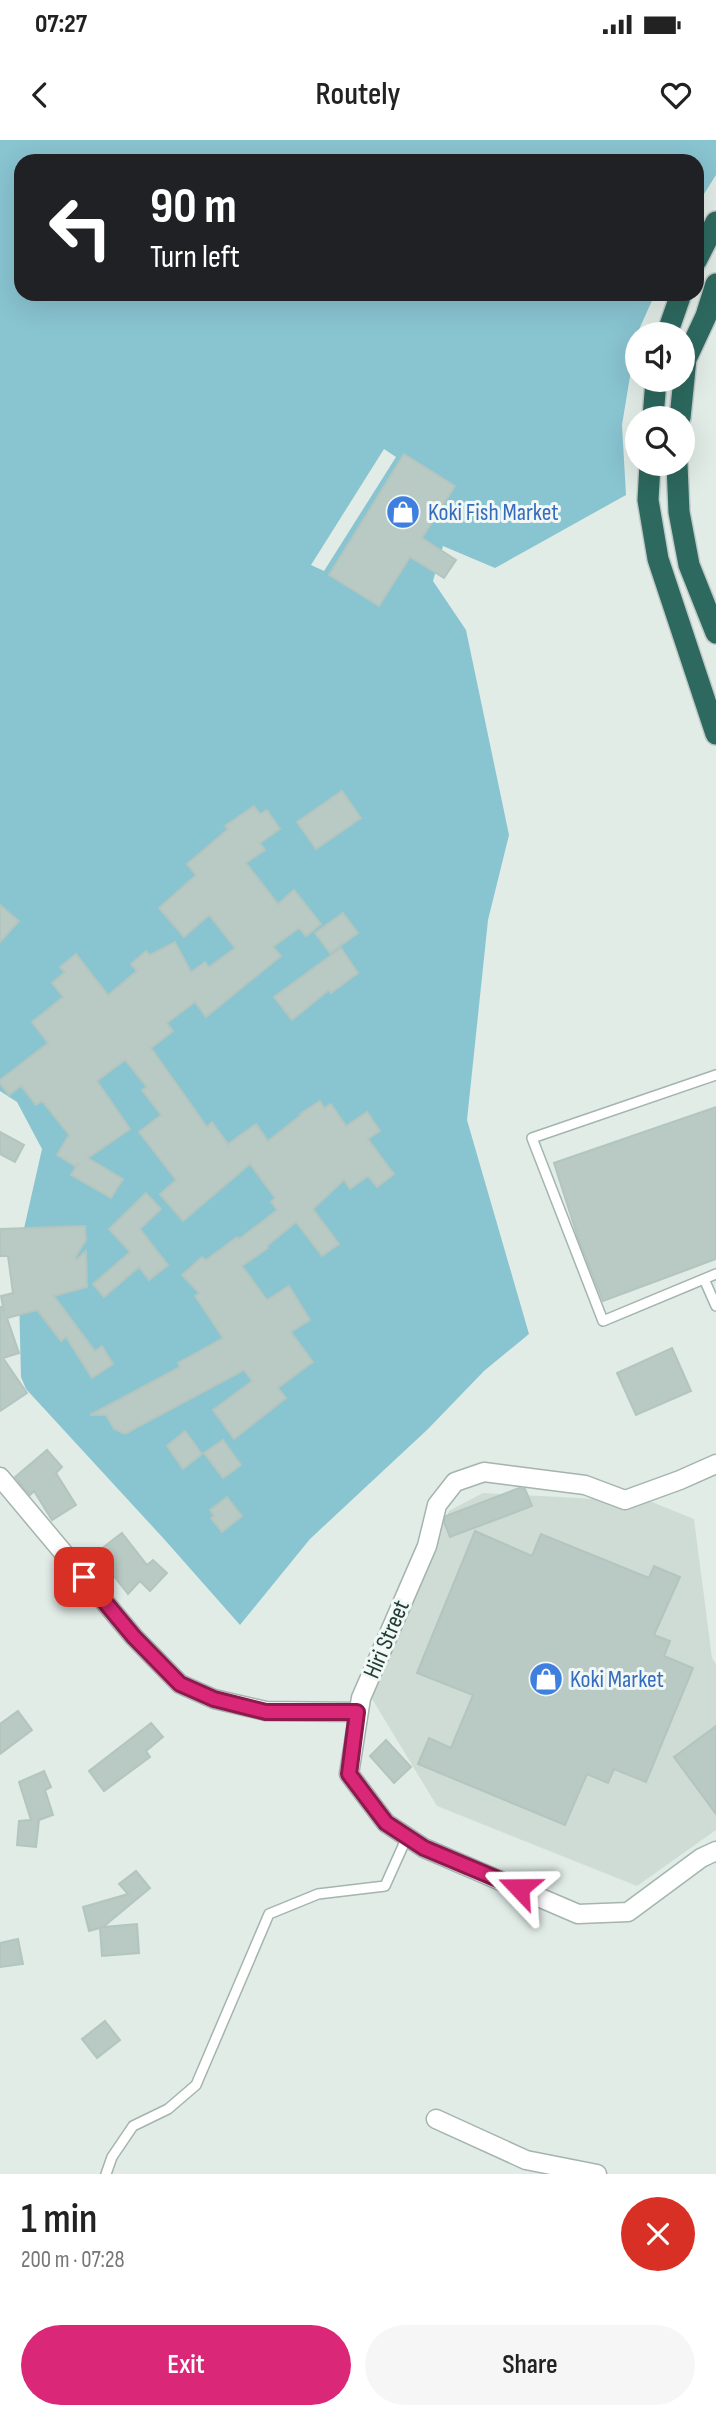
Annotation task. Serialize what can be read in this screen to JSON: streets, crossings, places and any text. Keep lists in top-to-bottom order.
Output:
{
  "streets": {
    "street": ["Hiri Street"]
  },
  "places": {
    "shop": ["Koki Fish Market", "Koki Market"]
  },
  "page": {
    "status": "07:27",
    "header": "Routely",
    "turn": ["90 m", "Turn left"],
    "heading": ["1 min", "200 m · 07:28"],
    "buttons": ["Exit", "Share"]
  }
}
